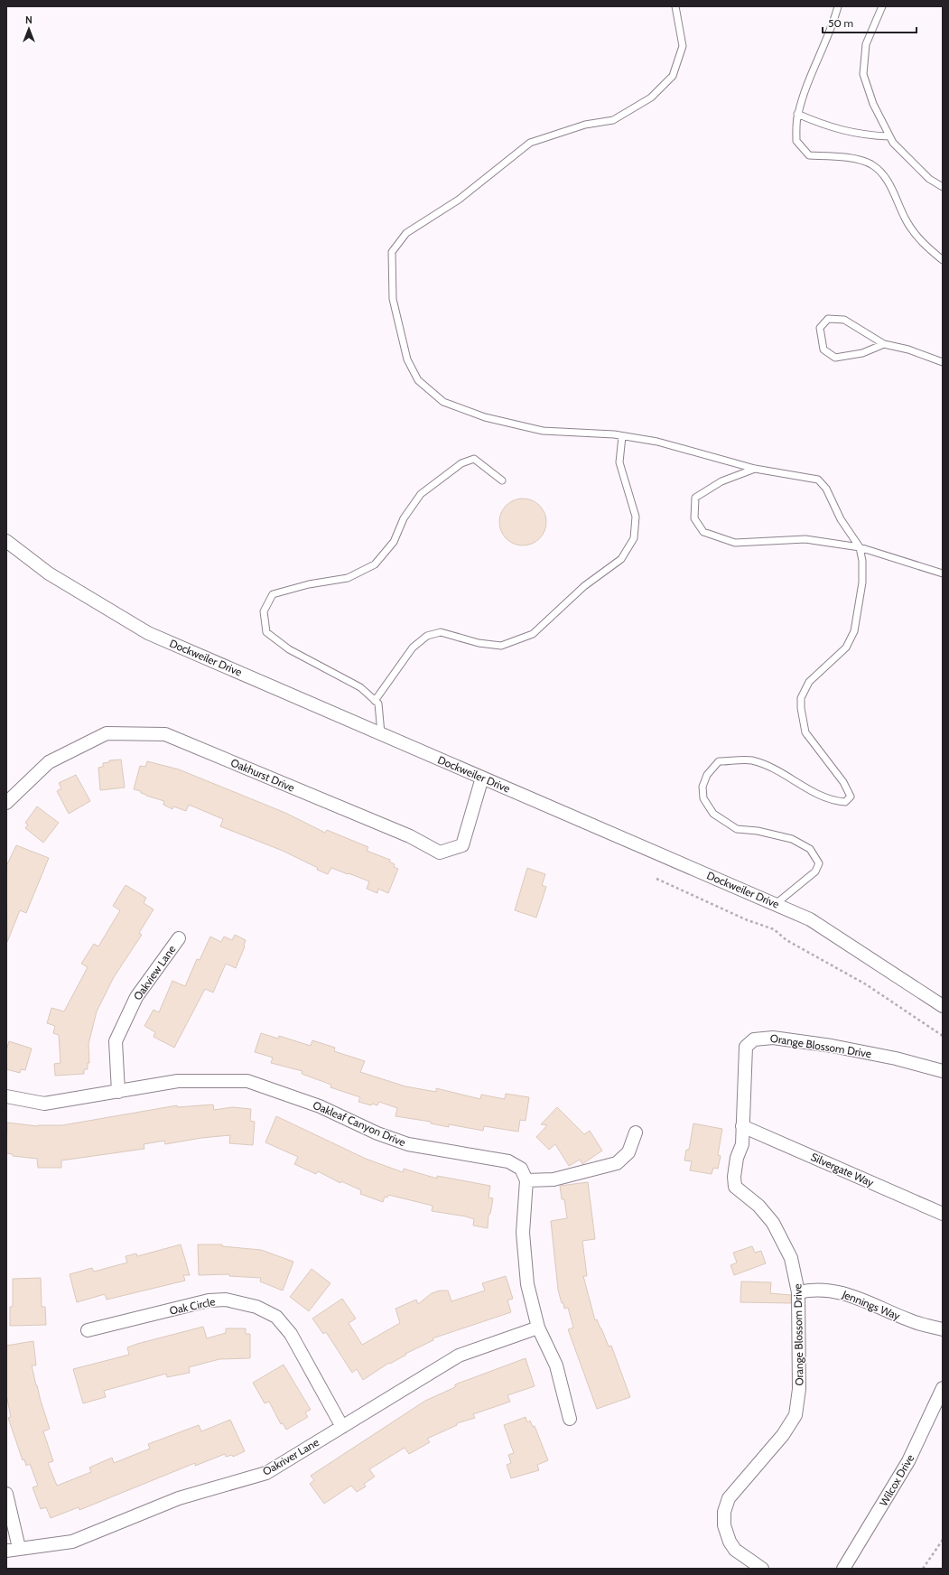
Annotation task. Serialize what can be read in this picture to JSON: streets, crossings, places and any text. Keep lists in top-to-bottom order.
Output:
{
  "streets": {
    "street": [
      "Dockweiler Drive",
      "Oakhurst Drive",
      "Oakview Lane",
      "Orange Blossom Drive",
      "Oakleaf Canyon Drive",
      "Silvergate Way",
      "Jennings Way",
      "Oak Circle",
      "Oakriver Lane",
      "Wilcox Drive"
    ]
  },
  "crossings": [
    ["Dockweiler Drive", "Oakhurst Drive"],
    ["Oakview Lane", "Oakleaf Canyon Drive"],
    ["Orange Blossom Drive", "Silvergate Way"],
    ["Orange Blossom Drive", "Jennings Way"],
    ["Oak Circle", "Oakriver Lane"]
  ],
  "scale_bar": "50 m",
  "north": "top"
}
